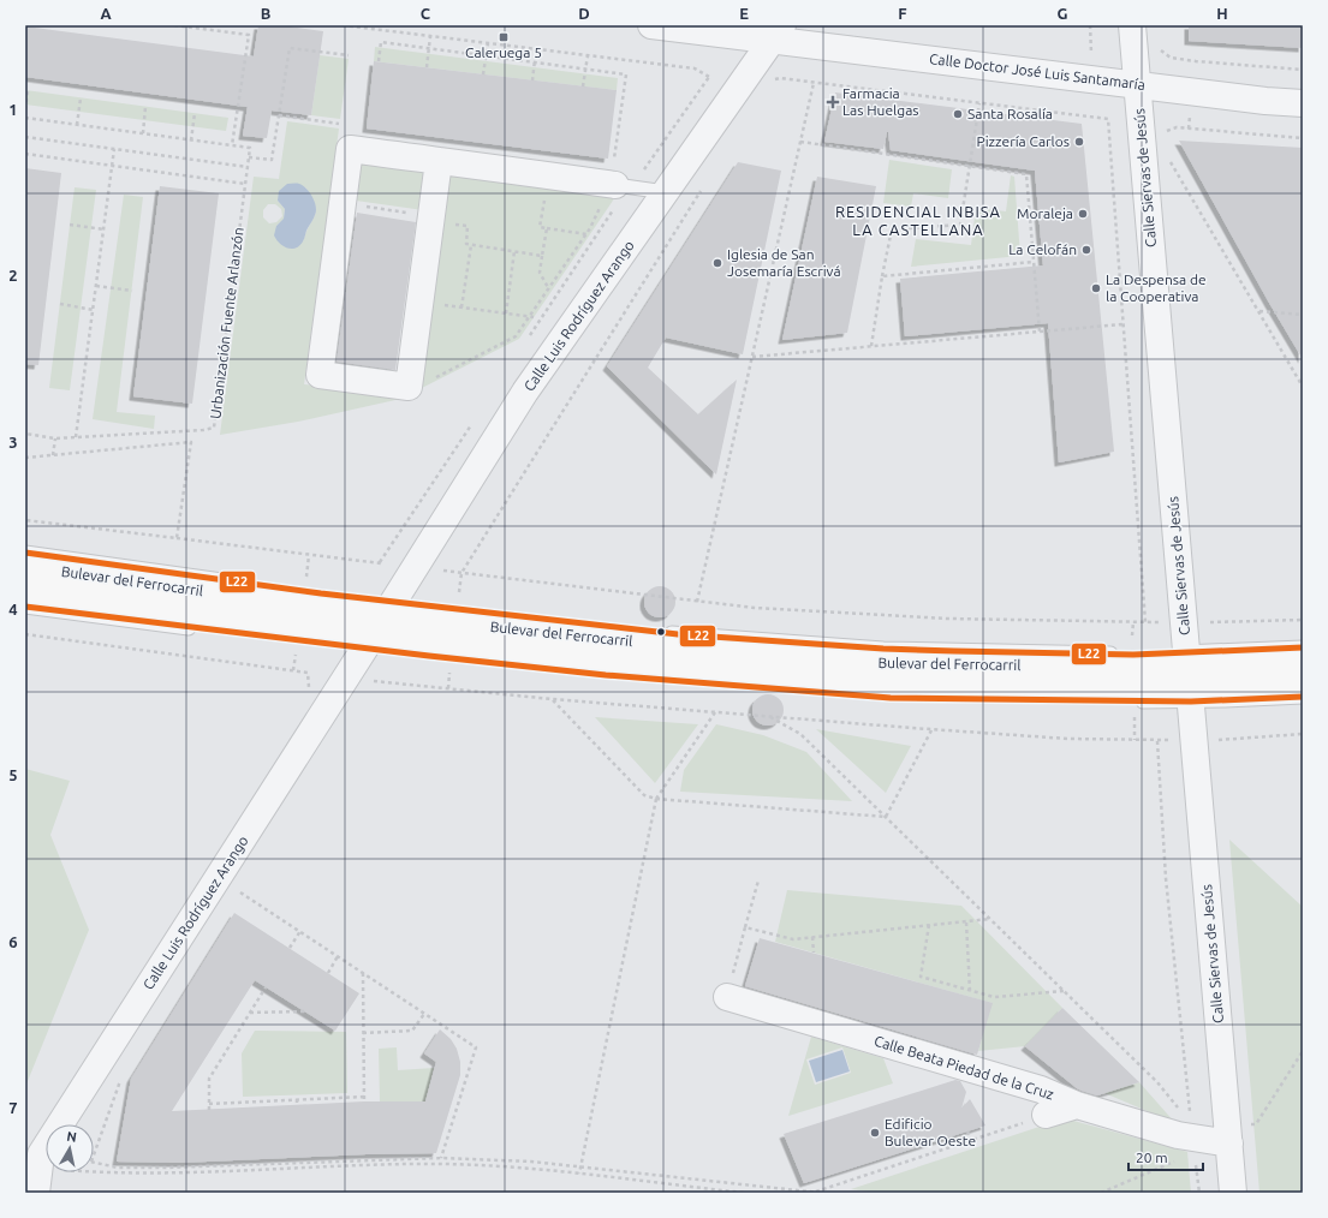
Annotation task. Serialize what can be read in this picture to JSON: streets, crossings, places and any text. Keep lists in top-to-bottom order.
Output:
{
  "streets": {
    "main road": ["Bulevar del Ferrocarril"],
    "street": [
      "Calle Doctor José Luis Santamaría",
      "Calle Siervas de Jesús",
      "Calle Luis Rodríguez Arango",
      "Calle Beata Piedad de la Cruz"
    ],
    "path": ["Urbanización Fuente Arlanzón"]
  },
  "crossings": [
    ["Calle Doctor José Luis Santamaría", "Calle Siervas de Jesús"],
    ["Calle Doctor José Luis Santamaría", "Calle Luis Rodríguez Arango"],
    ["Calle Siervas de Jesús", "Bulevar del Ferrocarril"],
    ["Calle Siervas de Jesús", "Calle Beata Piedad de la Cruz"],
    ["Calle Luis Rodríguez Arango", "Bulevar del Ferrocarril"]
  ],
  "districts": ["RESIDENCIAL INBISA LA CASTELLANA"],
  "places": {
    "transit": ["Caleruega 5"],
    "health": ["Farmacia Las Huelgas"],
    "other": [
      "Santa Rosalía",
      "Pizzería Carlos",
      "Moraleja",
      "La Celofán",
      "Iglesia de San Josemaría Escrivá",
      "La Despensa de la Cooperativa",
      "Edificio Bulevar Oeste"
    ]
  },
  "lines": ["transit line L22"],
  "scale_bar": "20 m",
  "north": "top",
  "grid": {
    "columns": [
      "A",
      "B",
      "C",
      "D",
      "E",
      "F",
      "G",
      "H"
    ],
    "rows": [
      "1",
      "2",
      "3",
      "4",
      "5",
      "6",
      "7"
    ]
  }
}
